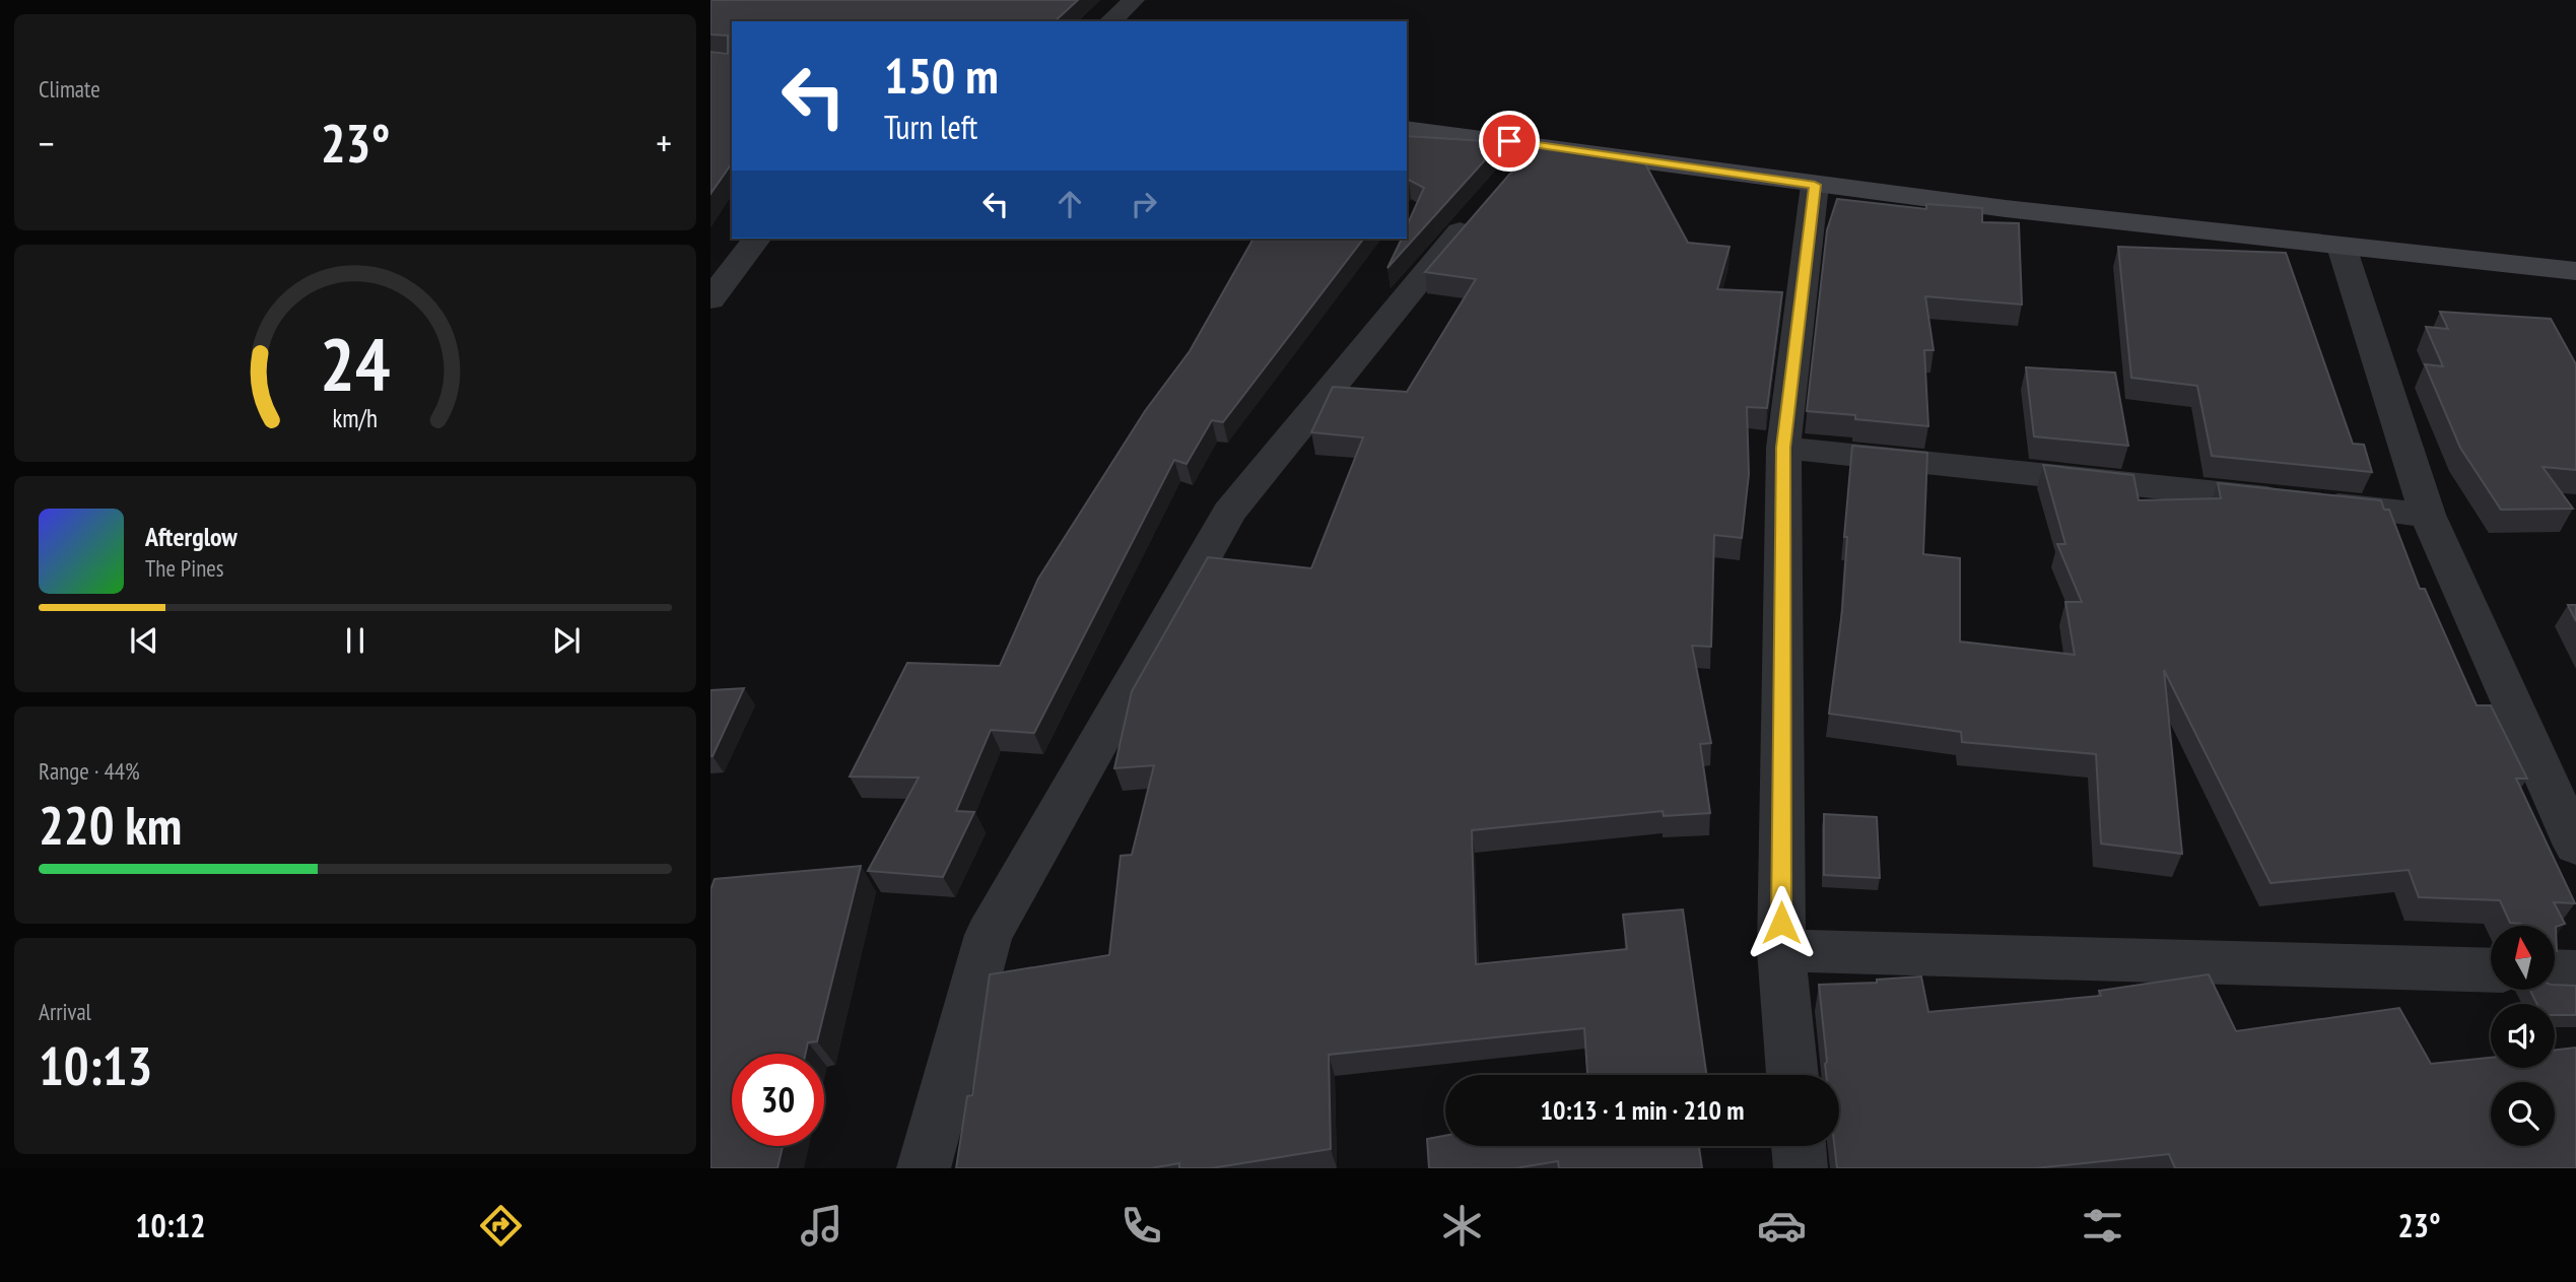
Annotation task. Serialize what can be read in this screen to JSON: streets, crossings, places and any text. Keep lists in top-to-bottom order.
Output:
{
  "north": "top",
  "page": {
    "tile": [
      "Climate",
      ["Range · 44%", "220 km"],
      ["Arrival", "10:13"]
    ],
    "turn": ["150 m", "Turn left"],
    "heat": ["−", "23°", "+"],
    "song": ["Afterglow", "The Pines"],
    "limit": "30",
    "trip": "10:13 · 1 min · 210 m",
    "tabs": ["10:12", "23°"],
    "gauge": ["24", "km/h"]
  }
}
